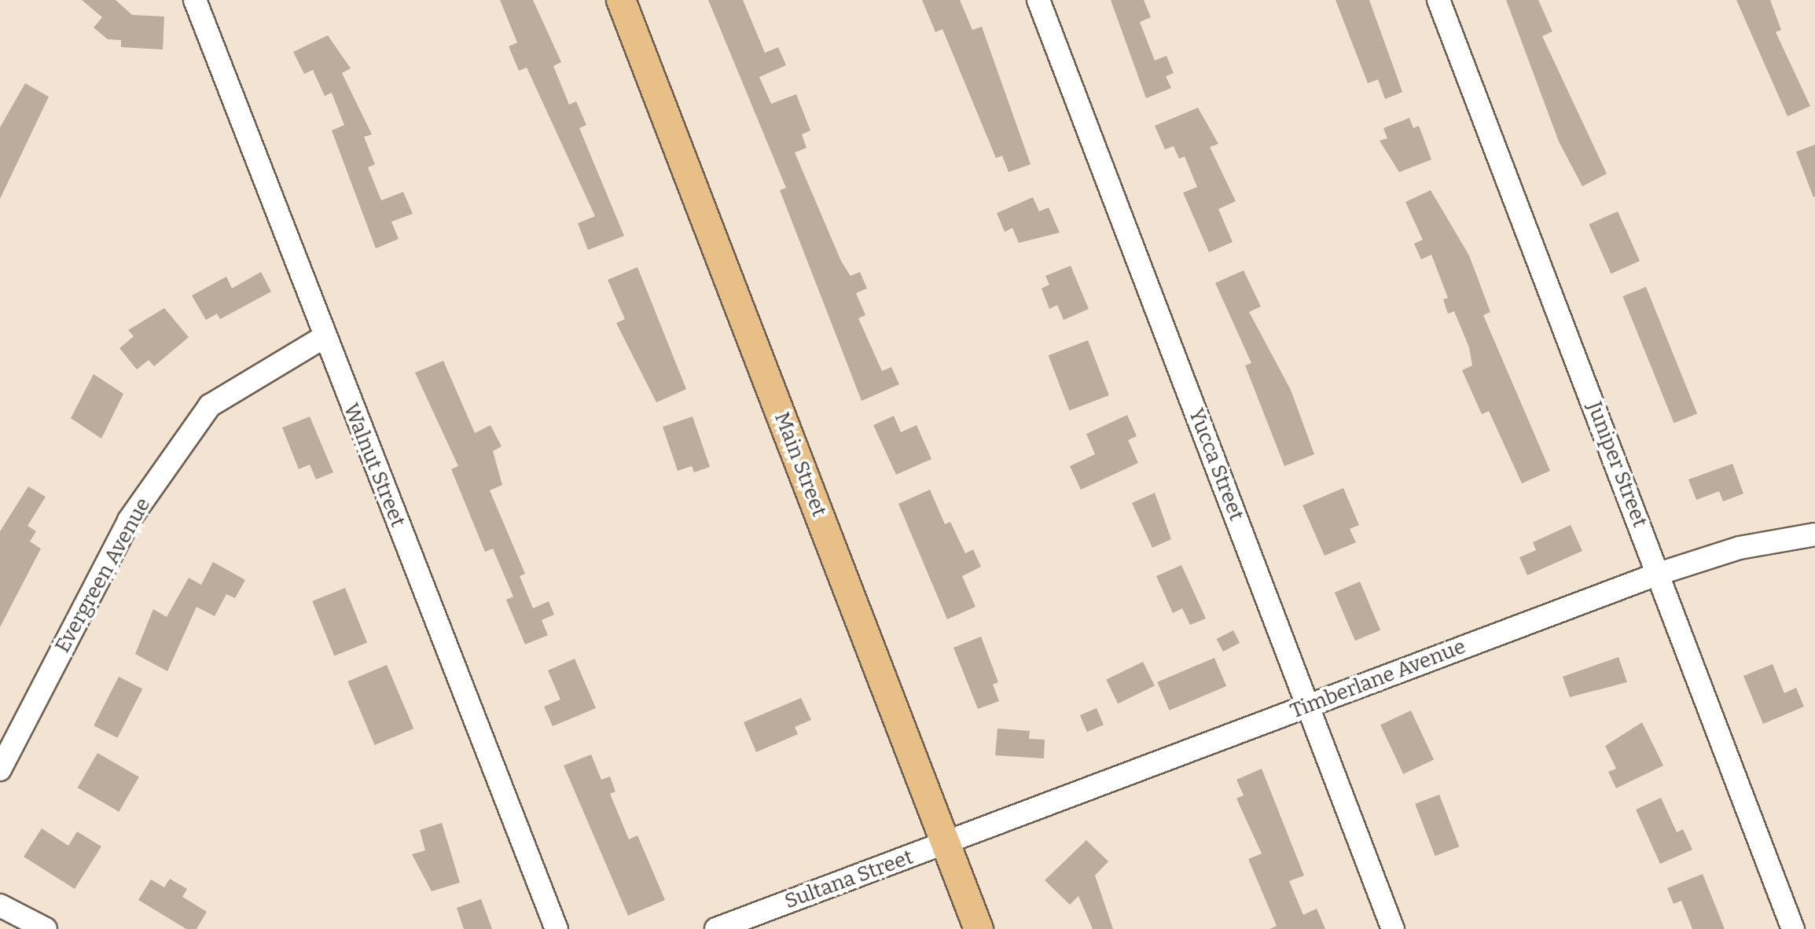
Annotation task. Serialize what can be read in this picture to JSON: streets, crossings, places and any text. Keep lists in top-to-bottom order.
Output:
{
  "streets": {
    "main road": ["Main Street"],
    "street": [
      "Yucca Street",
      "Juniper Street",
      "Walnut Street",
      "Evergreen Avenue",
      "Timberlane Avenue",
      "Sultana Street"
    ]
  },
  "crossings": [
    ["Main Street", "Timberlane Avenue"],
    ["Main Street", "Sultana Street"],
    ["Yucca Street", "Timberlane Avenue"],
    ["Juniper Street", "Timberlane Avenue"],
    ["Walnut Street", "Evergreen Avenue"],
    ["Timberlane Avenue", "Sultana Street"]
  ]
}
